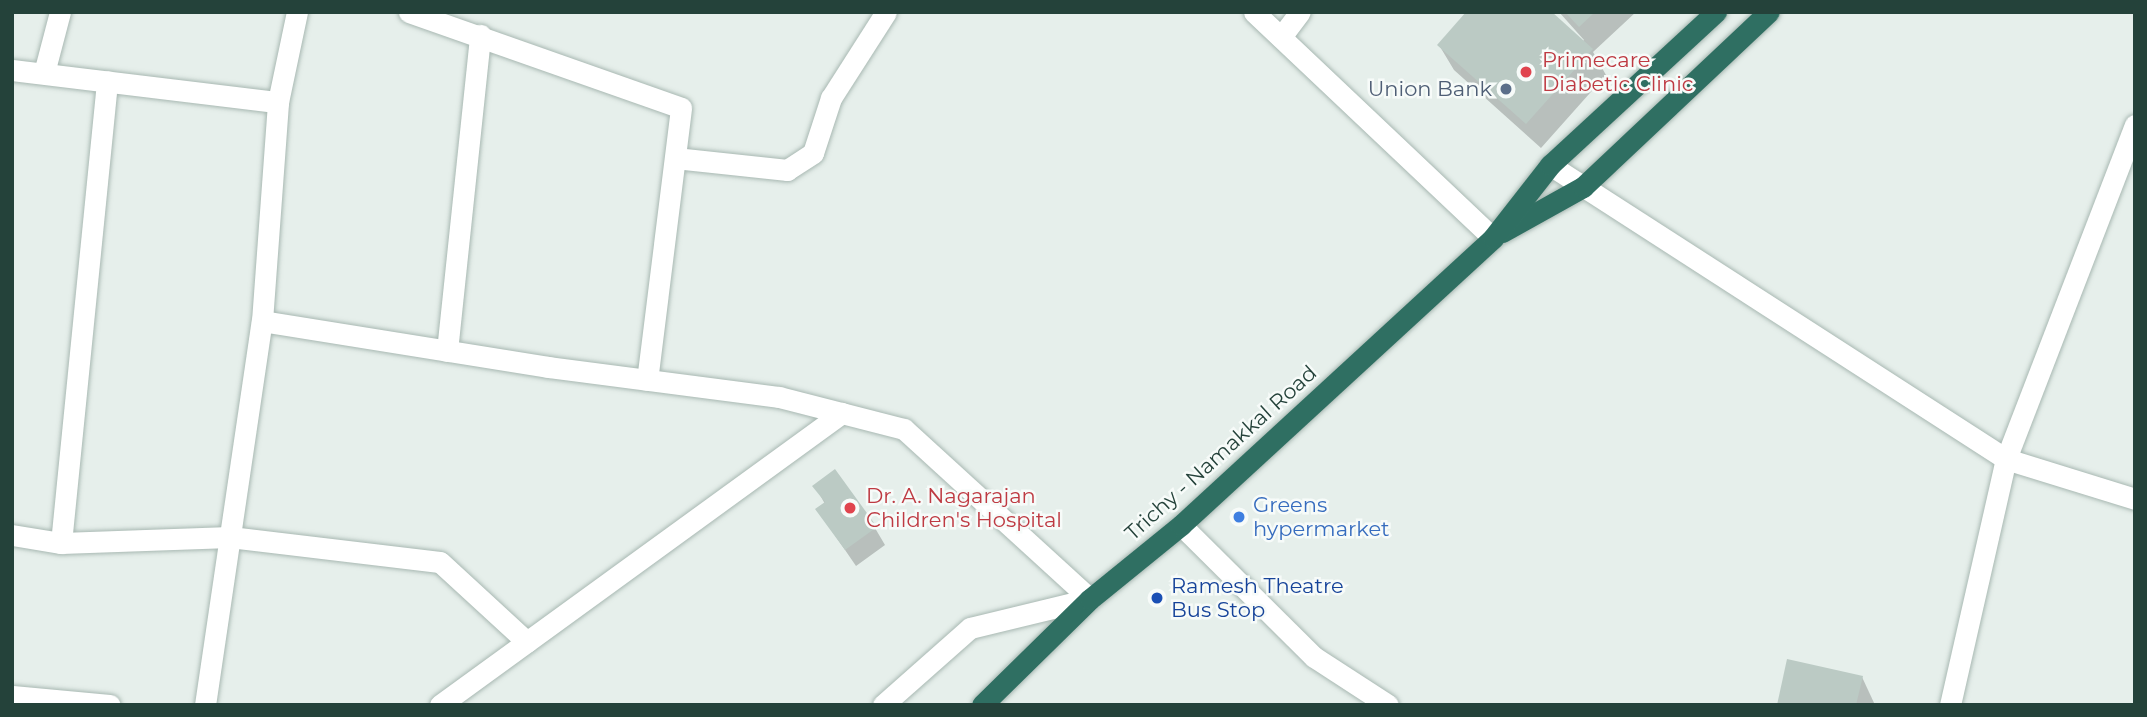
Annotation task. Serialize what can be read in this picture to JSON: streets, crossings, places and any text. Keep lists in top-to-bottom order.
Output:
{
  "streets": {
    "highway": ["Trichy - Namakkal Road"]
  },
  "places": [
    "Primecare Diabetic Clinic",
    "Union Bank",
    "Dr. A. Nagarajan Children's Hospital",
    "Greens hypermarket",
    "Ramesh Theatre Bus Stop"
  ]
}
